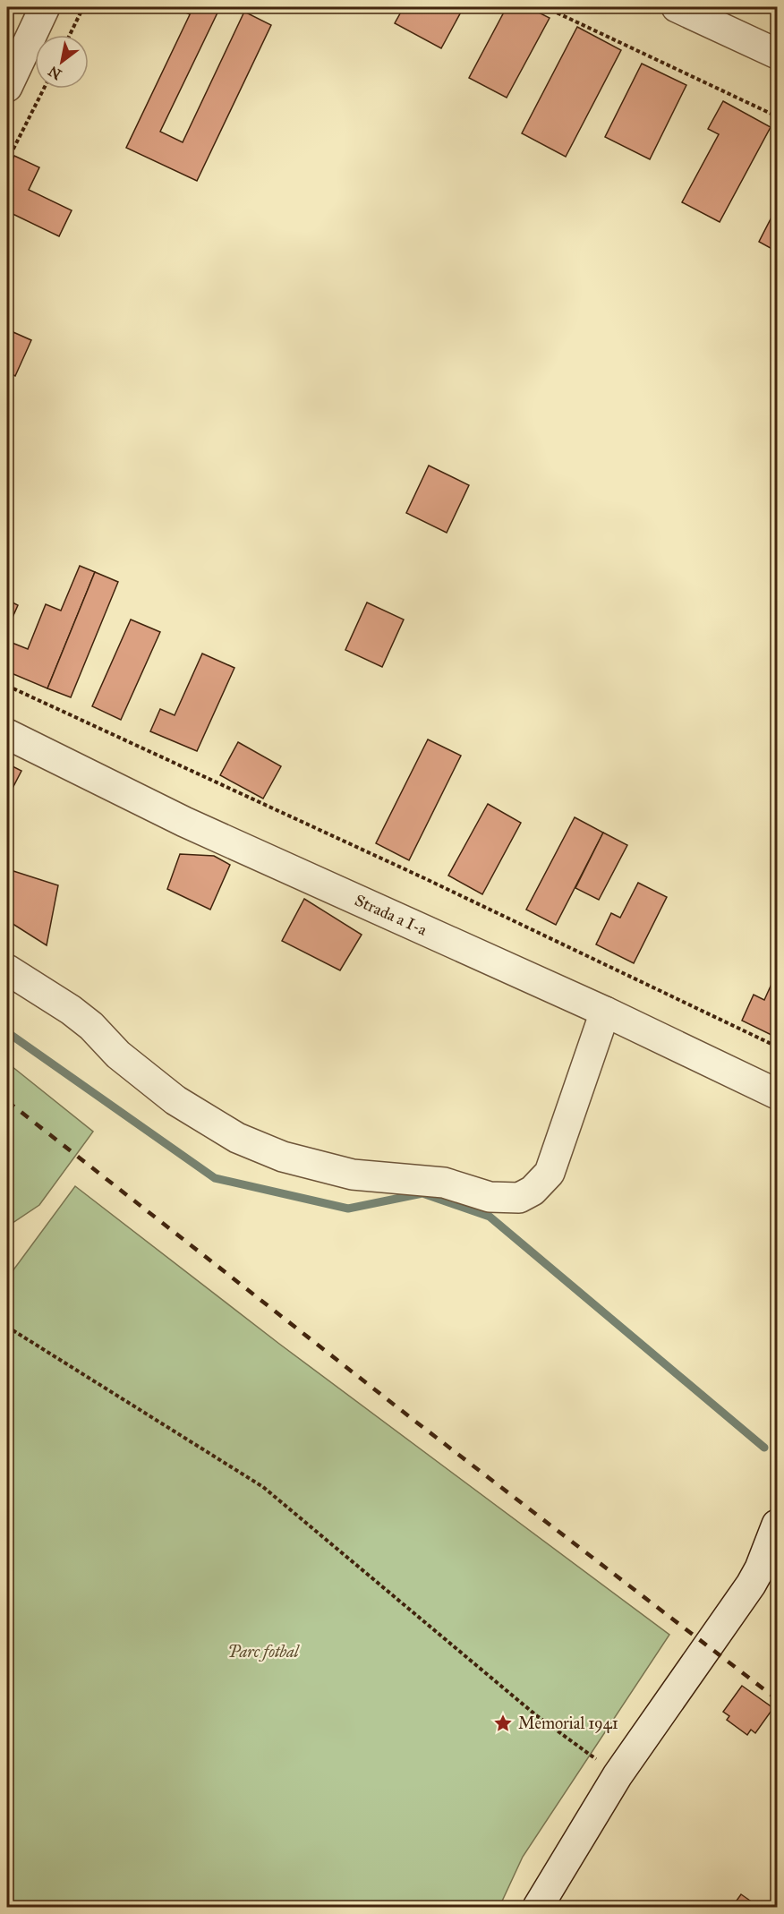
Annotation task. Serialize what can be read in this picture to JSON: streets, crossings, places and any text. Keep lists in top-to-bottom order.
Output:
{
  "streets": {
    "street": ["Strada a I-a"]
  },
  "parks": ["Parc fotbal"],
  "places": {
    "place": ["Memorial 1941"]
  },
  "north": "bottom left"
}
